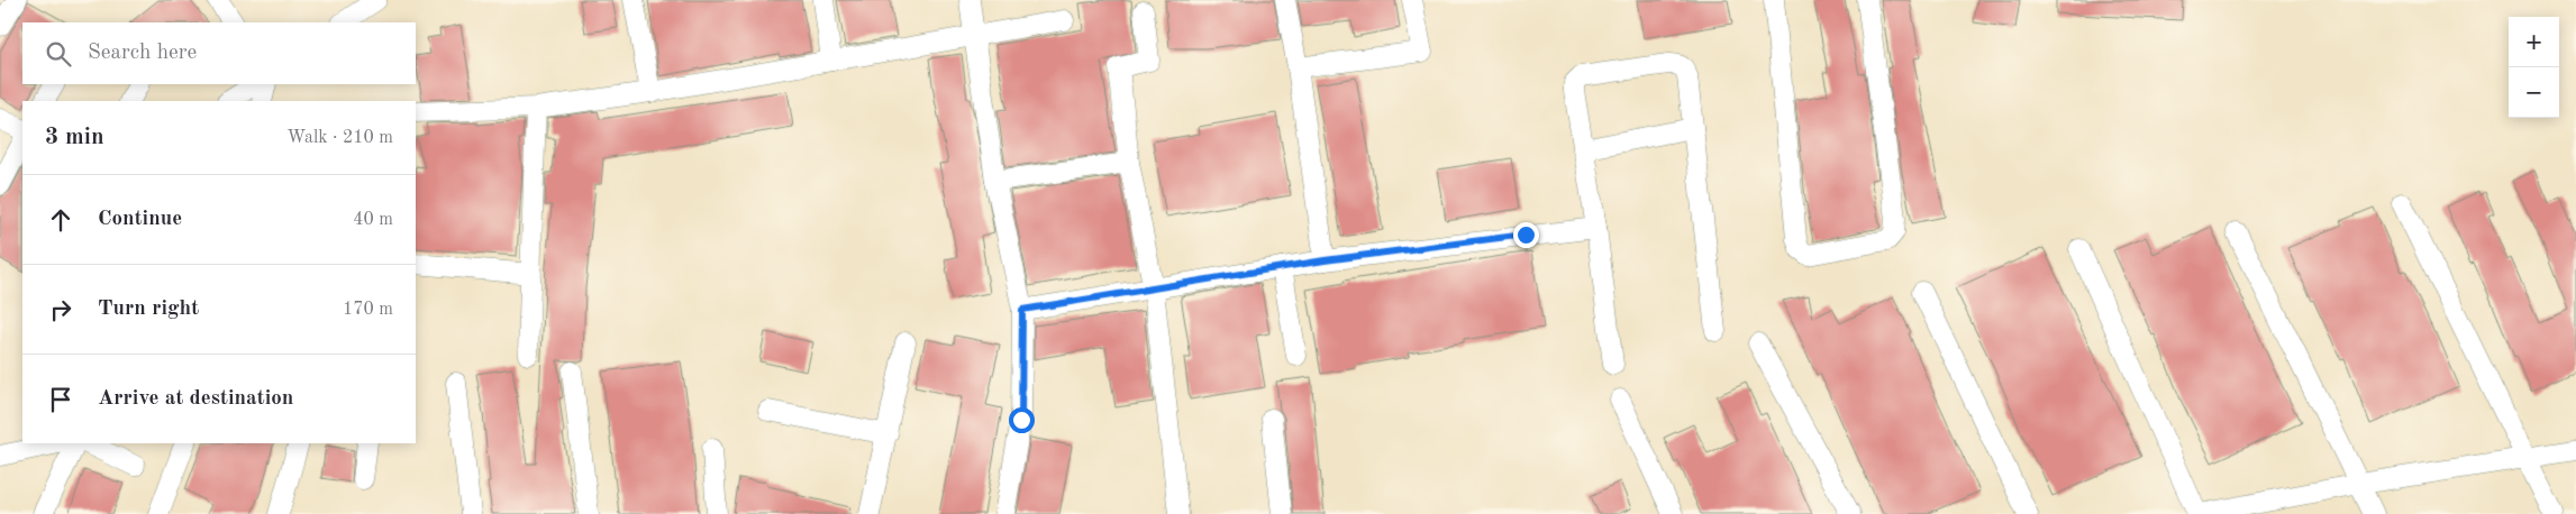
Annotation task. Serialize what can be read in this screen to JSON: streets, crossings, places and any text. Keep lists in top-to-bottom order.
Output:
{
  "page": {
    "map_buttons": ["+", "−"],
    "search": "Search here",
    "heading": ["3 min", "Walk · 210 m"],
    "list": [
      ["Continue", "40 m"],
      ["Turn right", "170 m"],
      "Arrive at destination"
    ]
  }
}
